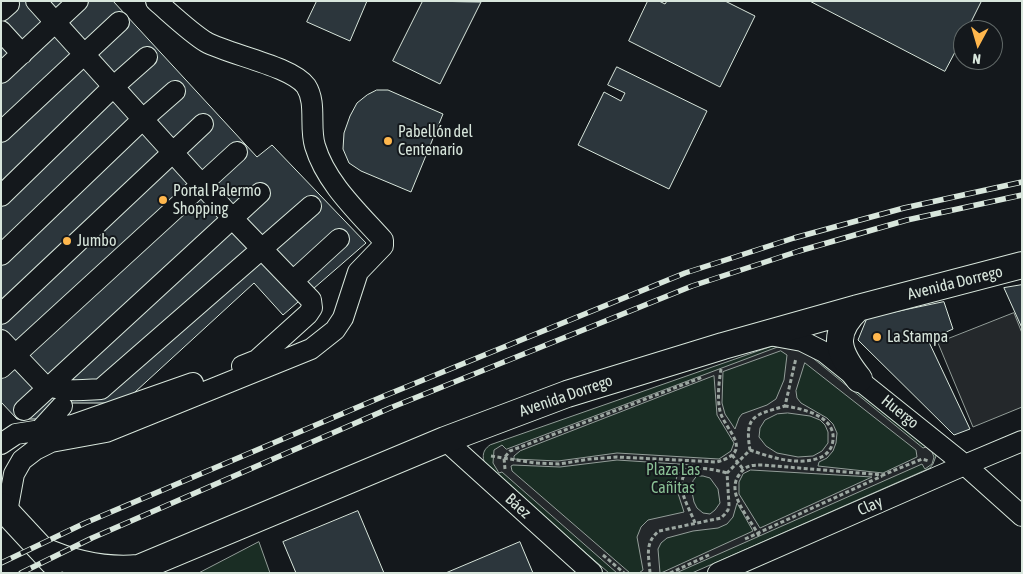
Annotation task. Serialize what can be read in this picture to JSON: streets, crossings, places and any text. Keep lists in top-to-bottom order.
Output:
{
  "streets": {
    "main road": ["Avenida Dorrego"],
    "street": ["Huergo", "Báez", "Clay"]
  },
  "crossings": [
    ["Avenida Dorrego", "Huergo"],
    ["Avenida Dorrego", "Báez"],
    ["Huergo", "Clay"]
  ],
  "parks": ["Plaza Las Cañitas"],
  "places": [
    "Pabellón del Centenario",
    "Portal Palermo Shopping",
    "Jumbo",
    "La Stampa"
  ],
  "north": "bottom"
}
